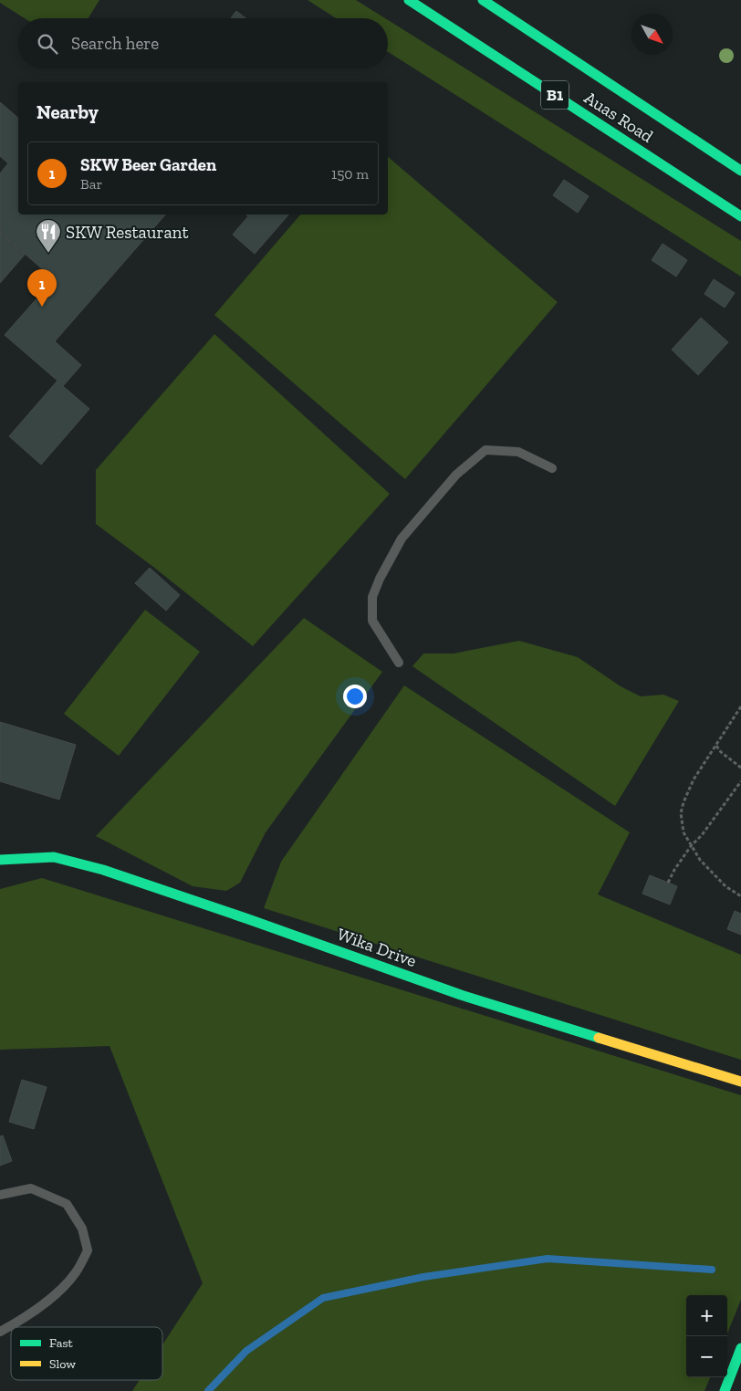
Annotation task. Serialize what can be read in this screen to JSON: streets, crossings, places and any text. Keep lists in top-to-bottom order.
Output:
{
  "streets": {
    "street": ["B1", "Auas Road", "Wika Drive"]
  },
  "places": {
    "restaurant": ["SKW Restaurant"]
  },
  "legend": ["Fast", "Slow"],
  "north": "bottom right",
  "page": {
    "search": "Search here",
    "heading": "Nearby",
    "list": [
      {
        "mark": "1",
        "name": "SKW Beer Garden",
        "note": "Bar",
        "value": "150 m"
      }
    ],
    "pins": "1",
    "map_buttons": ["+", "−"]
  }
}
